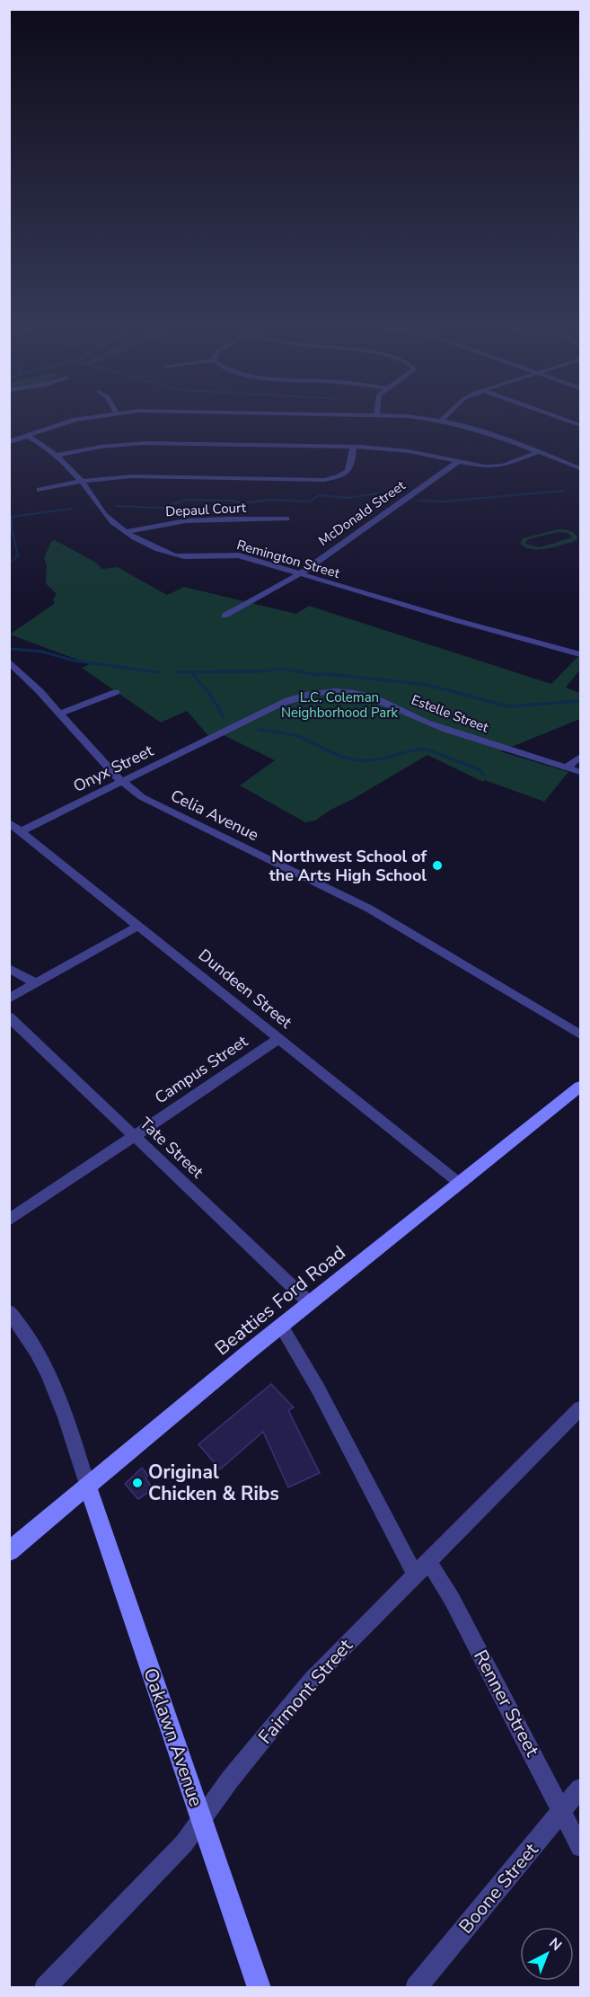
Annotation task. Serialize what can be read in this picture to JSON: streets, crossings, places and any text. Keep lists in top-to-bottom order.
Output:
{
  "streets": {
    "main road": ["Beatties Ford Road", "Oaklawn Avenue"],
    "street": [
      "Depaul Court",
      "McDonald Street",
      "Remington Street",
      "Estelle Street",
      "Onyx Street",
      "Celia Avenue",
      "Dundeen Street",
      "Campus Street",
      "Tate Street",
      "Fairmont Street",
      "Renner Street",
      "Boone Street"
    ]
  },
  "crossings": [
    ["Depaul Court", "Remington Street"],
    ["McDonald Street", "Remington Street"],
    ["Estelle Street", "Onyx Street"],
    ["Onyx Street", "Celia Avenue"],
    ["Onyx Street", "Dundeen Street"],
    ["Dundeen Street", "Campus Street"],
    ["Dundeen Street", "Beatties Ford Road"],
    ["Campus Street", "Tate Street"],
    ["Tate Street", "Beatties Ford Road"],
    ["Beatties Ford Road", "Oaklawn Avenue"],
    ["Fairmont Street", "Renner Street"],
    ["Fairmont Street", "Oaklawn Avenue"],
    ["Renner Street", "Boone Street"]
  ],
  "parks": ["L.C. Coleman Neighborhood Park"],
  "places": ["Northwest School of the Arts High School", "Original Chicken & Ribs"],
  "north": "top right"
}
